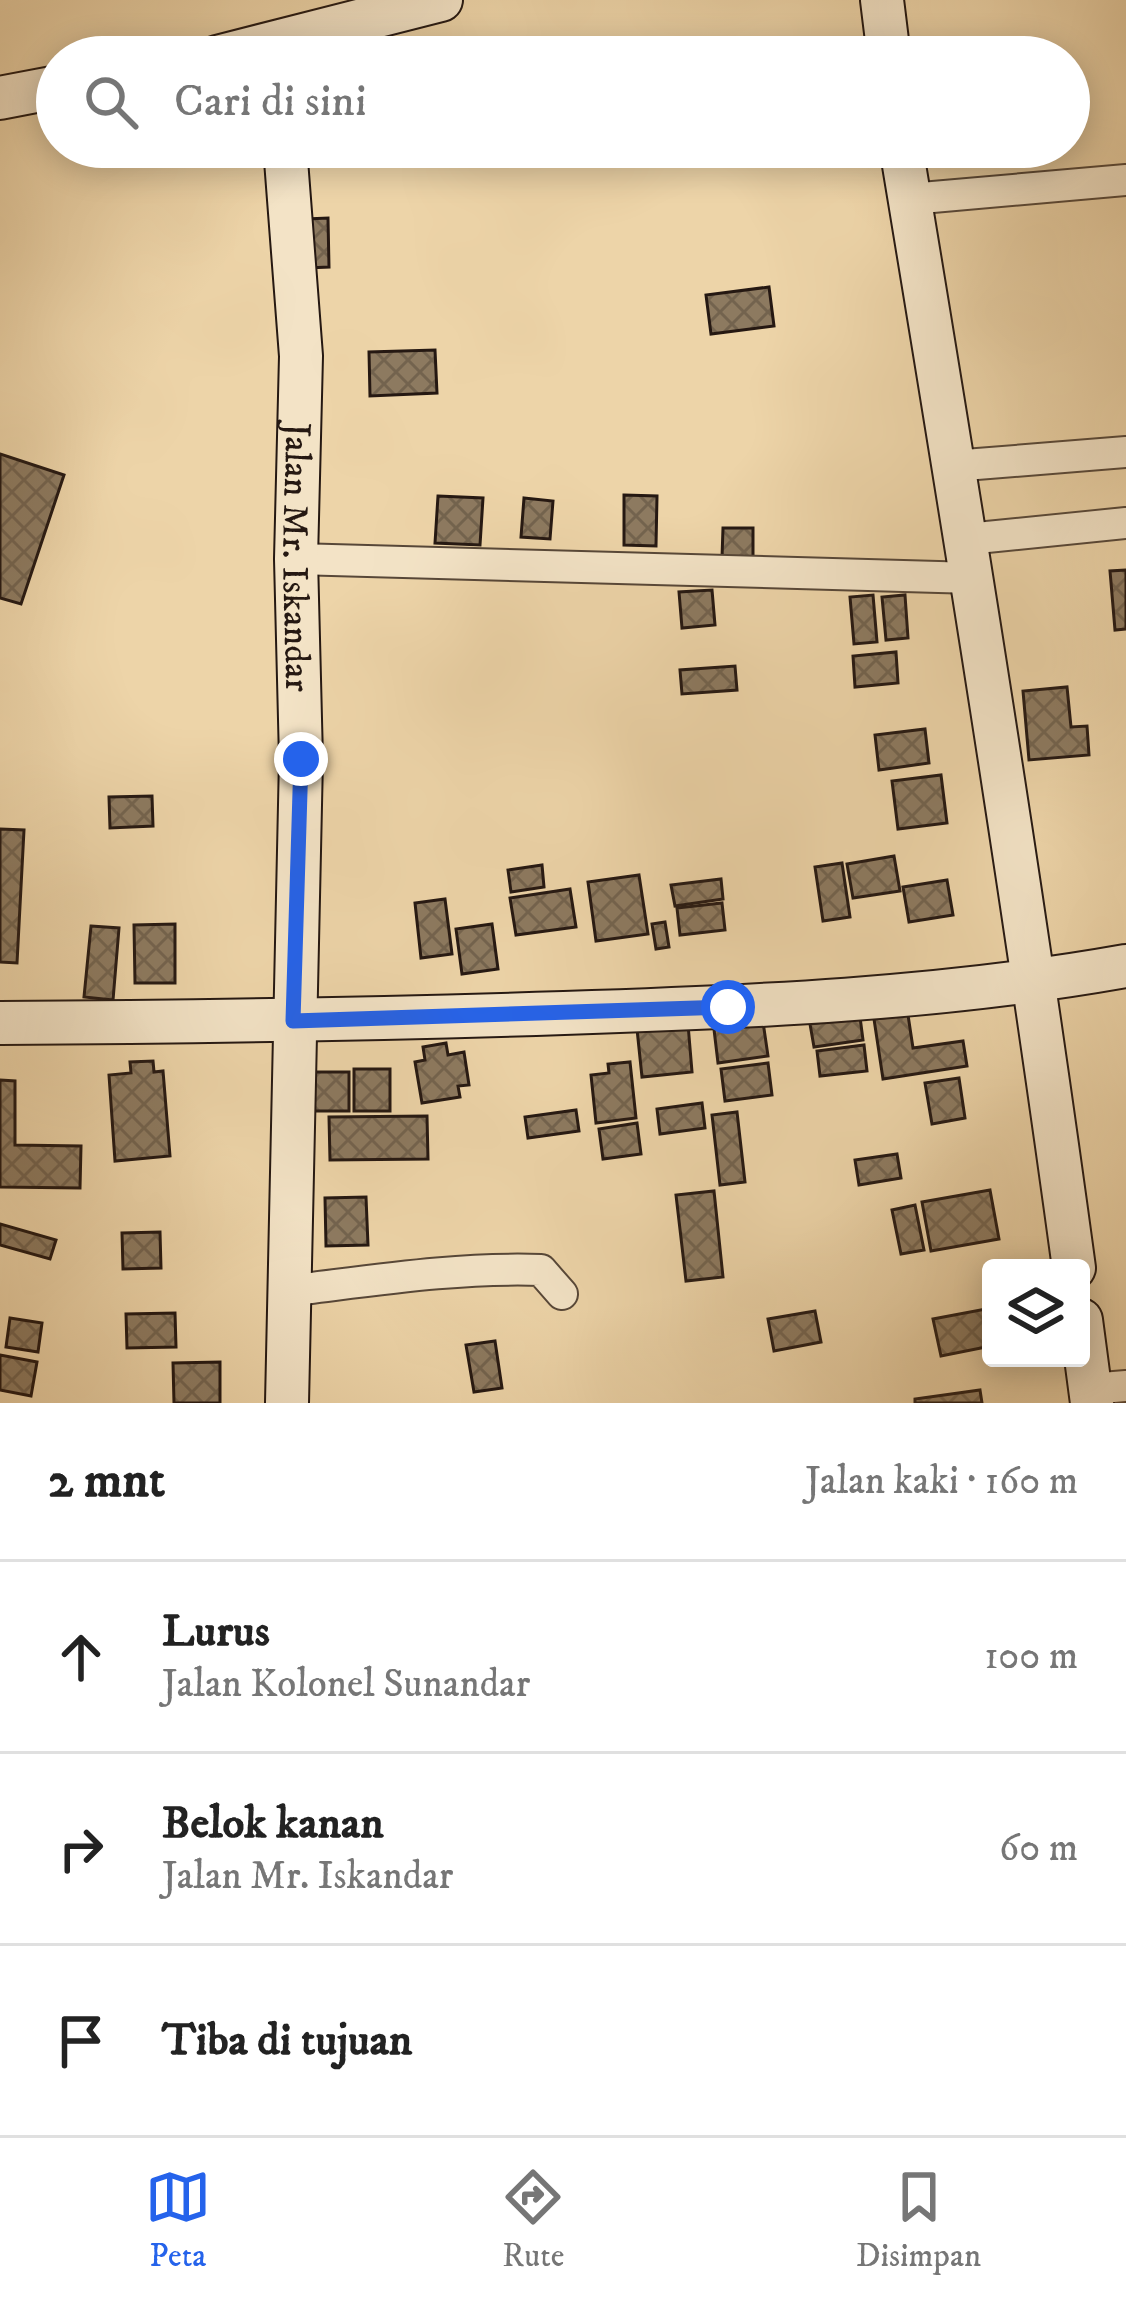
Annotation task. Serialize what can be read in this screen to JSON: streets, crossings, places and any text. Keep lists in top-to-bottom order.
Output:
{
  "streets": {
    "main road": ["Jalan Mr. Iskandar"]
  },
  "page": {
    "search": "Cari di sini",
    "heading": ["2 mnt", "Jalan kaki · 160 m"],
    "list": [
      ["Lurus", "Jalan Kolonel Sunandar", "100 m"],
      ["Belok kanan", "Jalan Mr. Iskandar", "60 m"],
      "Tiba di tujuan"
    ],
    "nav": ["Peta", "Rute", "Disimpan"]
  }
}
